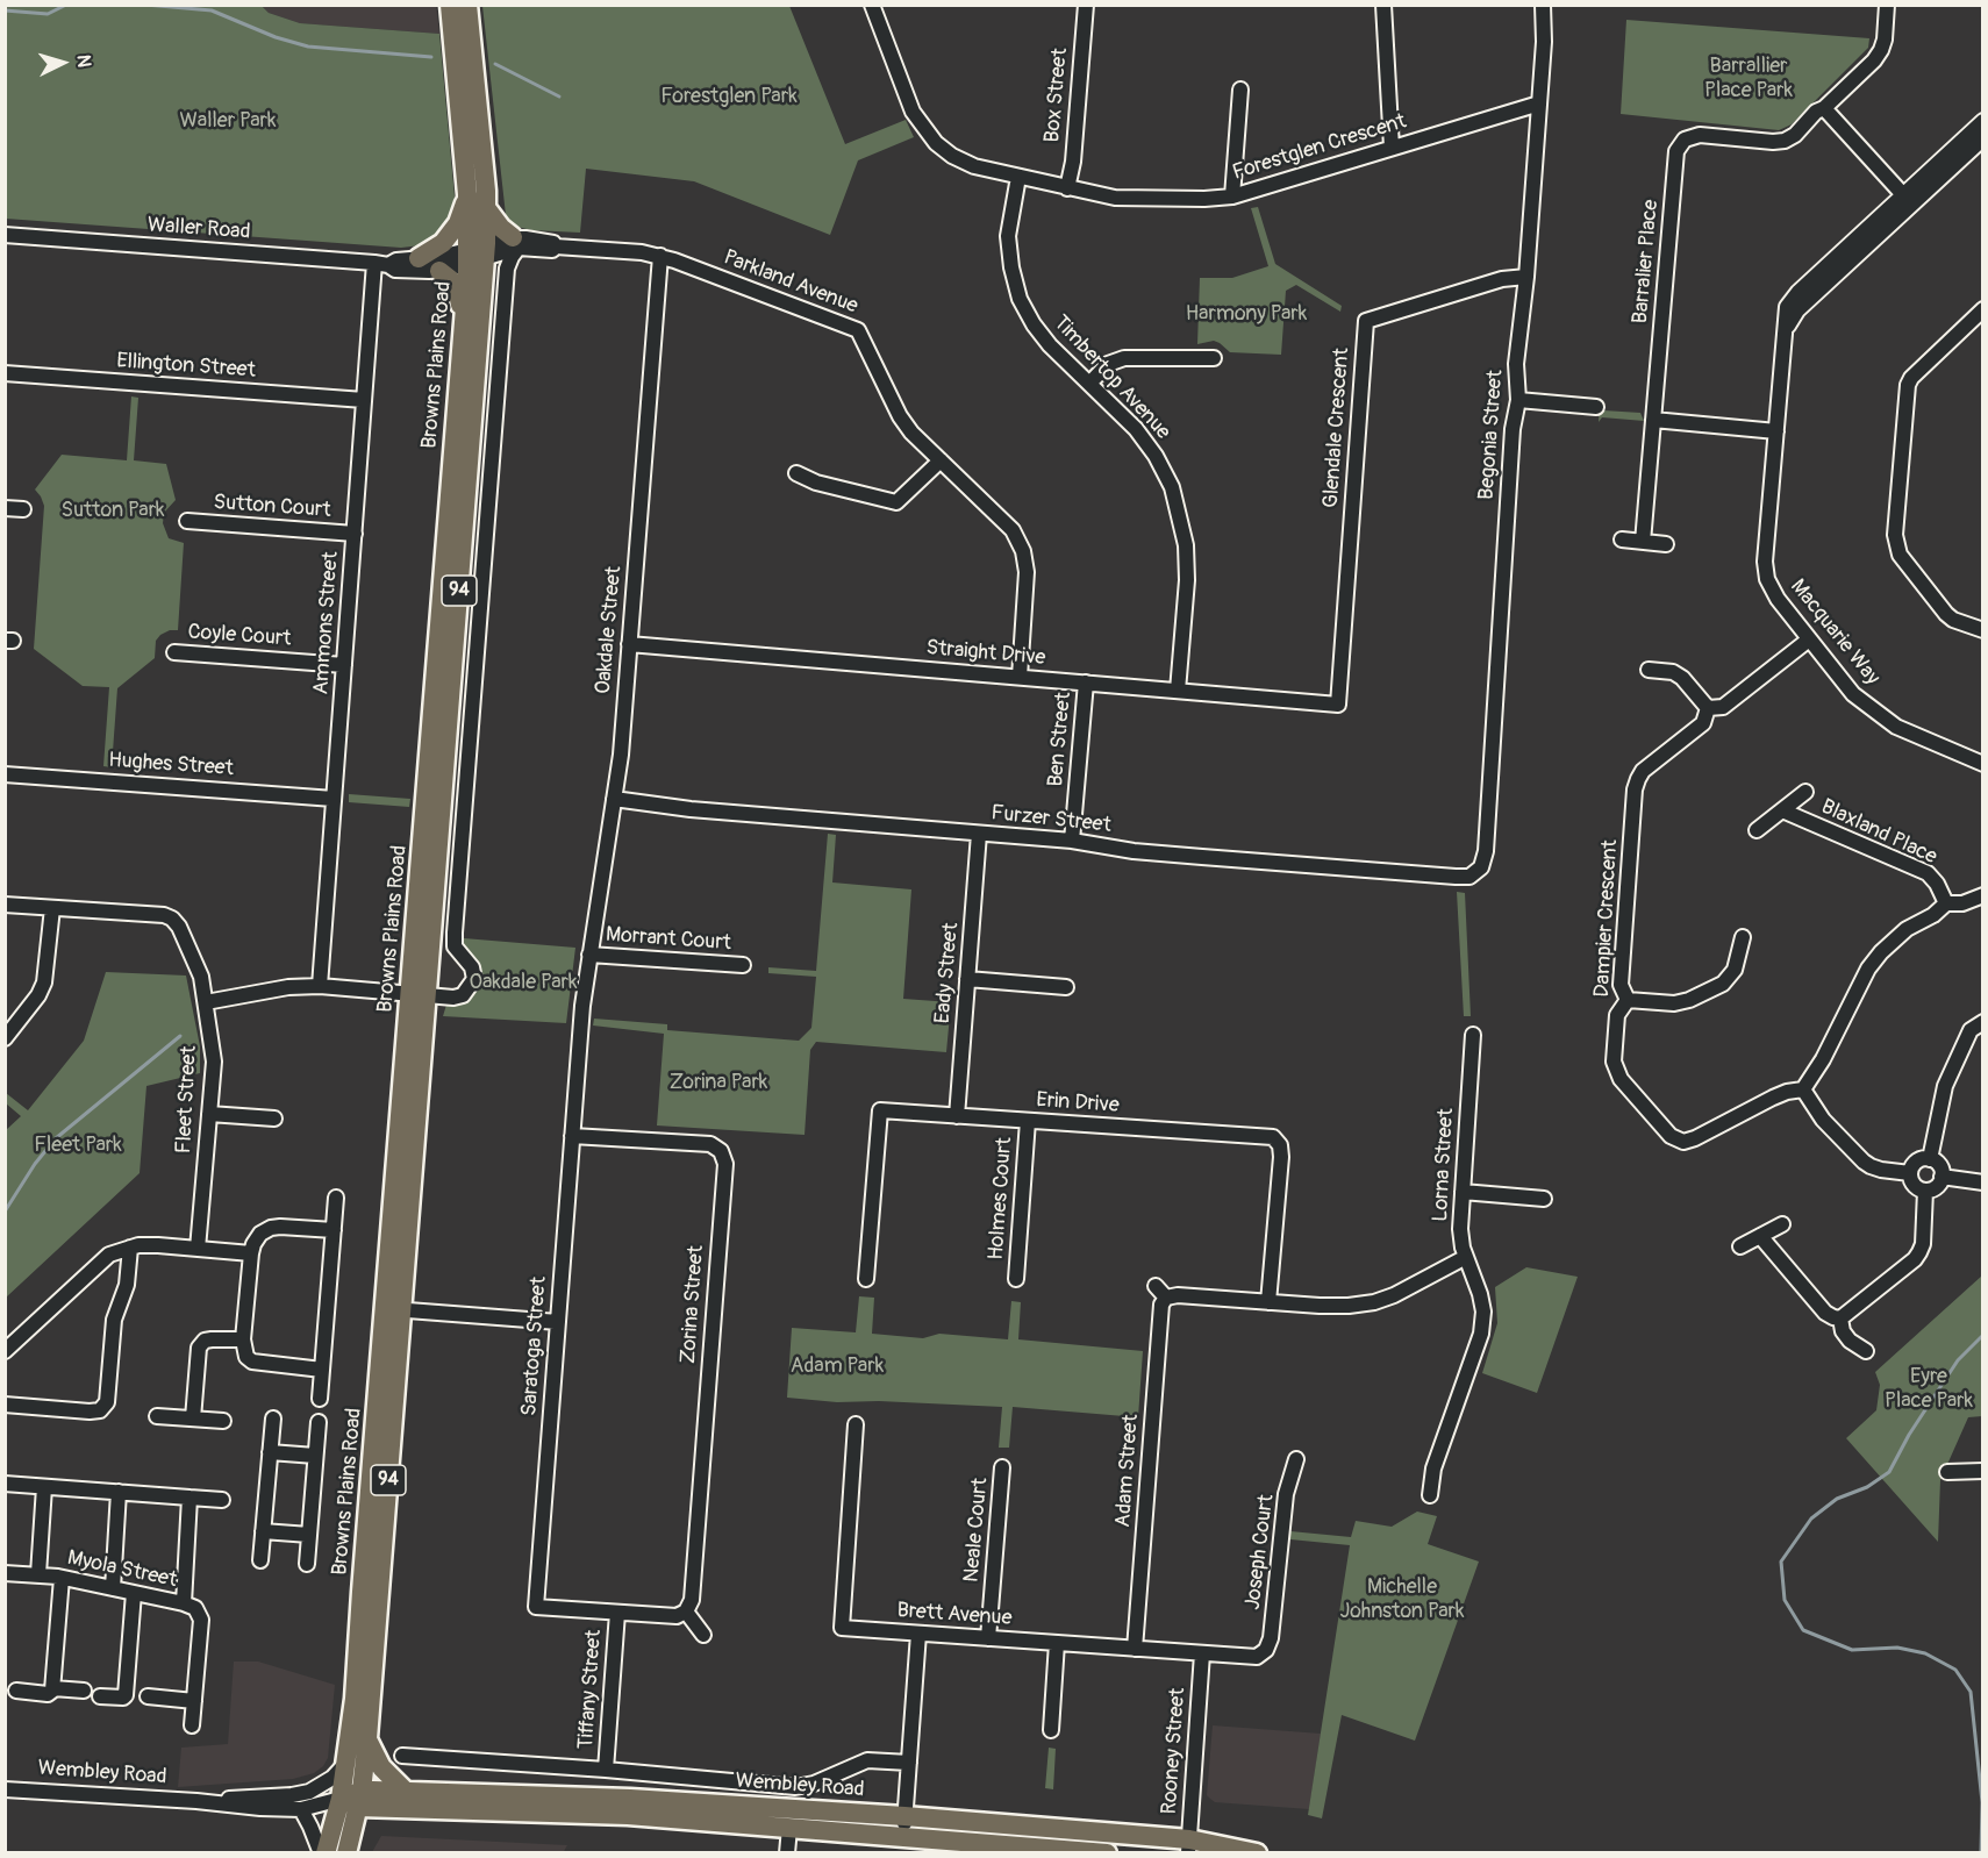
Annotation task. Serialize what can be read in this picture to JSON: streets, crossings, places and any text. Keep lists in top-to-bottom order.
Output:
{
  "streets": {
    "main road": ["Browns Plains Road", "94", "Wembley Road"],
    "street": [
      "Box Street",
      "Forestglen Crescent",
      "Waller Road",
      "Barralier Place",
      "Parkland Avenue",
      "Ellington Street",
      "Timbertop Avenue",
      "Glendale Crescent",
      "Begonia Street",
      "Sutton Court",
      "Ammons Street",
      "Oakdale Street",
      "Macquarie Way",
      "Coyle Court",
      "Straight Drive",
      "Ben Street",
      "Hughes Street",
      "Furzer Street",
      "Blaxland Place",
      "Dampier Crescent",
      "Morrant Court",
      "Eady Street",
      "Fleet Street",
      "Erin Drive",
      "Lorna Street",
      "Holmes Court",
      "Zorina Street",
      "Saratoga Street",
      "Adam Street",
      "Neale Court",
      "Joseph Court",
      "Myola Street",
      "Brett Avenue",
      "Tiffany Street",
      "Rooney Street"
    ]
  },
  "crossings": [
    ["Box Street", "Forestglen Crescent"],
    ["Forestglen Crescent", "Timbertop Avenue"],
    ["Forestglen Crescent", "Begonia Street"],
    ["Waller Road", "Parkland Avenue"],
    ["Waller Road", "Browns Plains Road"],
    ["Waller Road", "Ammons Street"],
    ["Parkland Avenue", "Browns Plains Road"],
    ["Parkland Avenue", "Oakdale Street"],
    ["Parkland Avenue", "Straight Drive"],
    ["Browns Plains Road", "Wembley Road"],
    ["Ellington Street", "Ammons Street"],
    ["Timbertop Avenue", "Straight Drive"],
    ["Glendale Crescent", "Begonia Street"],
    ["Glendale Crescent", "Straight Drive"],
    ["Begonia Street", "Furzer Street"],
    ["Sutton Court", "Ammons Street"],
    ["Ammons Street", "Coyle Court"],
    ["Ammons Street", "Hughes Street"],
    ["Oakdale Street", "Straight Drive"],
    ["Oakdale Street", "Furzer Street"],
    ["Oakdale Street", "Morrant Court"],
    ["Oakdale Street", "Saratoga Street"],
    ["Straight Drive", "Ben Street"],
    ["Ben Street", "Furzer Street"],
    ["Furzer Street", "Eady Street"],
    ["Eady Street", "Erin Drive"],
    ["Erin Drive", "Holmes Court"],
    ["Zorina Street", "Saratoga Street"],
    ["Saratoga Street", "Tiffany Street"],
    ["Adam Street", "Brett Avenue"],
    ["Neale Court", "Brett Avenue"],
    ["Joseph Court", "Brett Avenue"],
    ["Brett Avenue", "Rooney Street"],
    ["Tiffany Street", "Wembley Road"],
    ["Rooney Street", "Wembley Road"]
  ],
  "parks": [
    "Barrallier Place Park",
    "Forestglen Park",
    "Waller Park",
    "Harmony Park",
    "Sutton Park",
    "Oakdale Park",
    "Zorina Park",
    "Fleet Park",
    "Adam Park",
    "Eyre Place Park",
    "Michelle Johnston Park"
  ],
  "north": "right"
}
